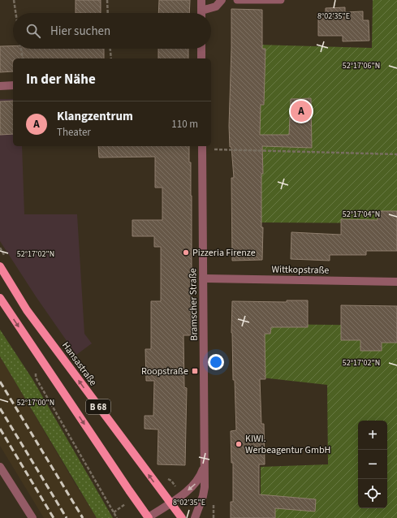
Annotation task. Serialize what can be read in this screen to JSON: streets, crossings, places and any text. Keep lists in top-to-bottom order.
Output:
{
  "streets": {
    "main road": ["Hansastraße", "B 68"],
    "street": ["Wittkopstraße", "Bramscher Straße"]
  },
  "crossings": [
    ["Wittkopstraße", "Bramscher Straße"],
    ["Bramscher Straße", "Hansastraße"],
    ["Bramscher Straße", "B 68"]
  ],
  "places": {
    "other": ["Pizzeria Firenze", "KIWI. Werbeagentur GmbH"],
    "transit": ["Roopstraße"]
  },
  "page": {
    "search": "Hier suchen",
    "heading": "In der Nähe",
    "pins": "A",
    "list": [
      {
        "mark": "A",
        "name": "Klangzentrum",
        "note": "Theater",
        "value": "110 m"
      }
    ],
    "map_buttons": ["+", "−"]
  },
  "coordinates": [
    "8°02'35\"E",
    "52°17'06\"N",
    "52°17'04\"N",
    "52°17'02\"N",
    "52°17'00\"N"
  ]
}
